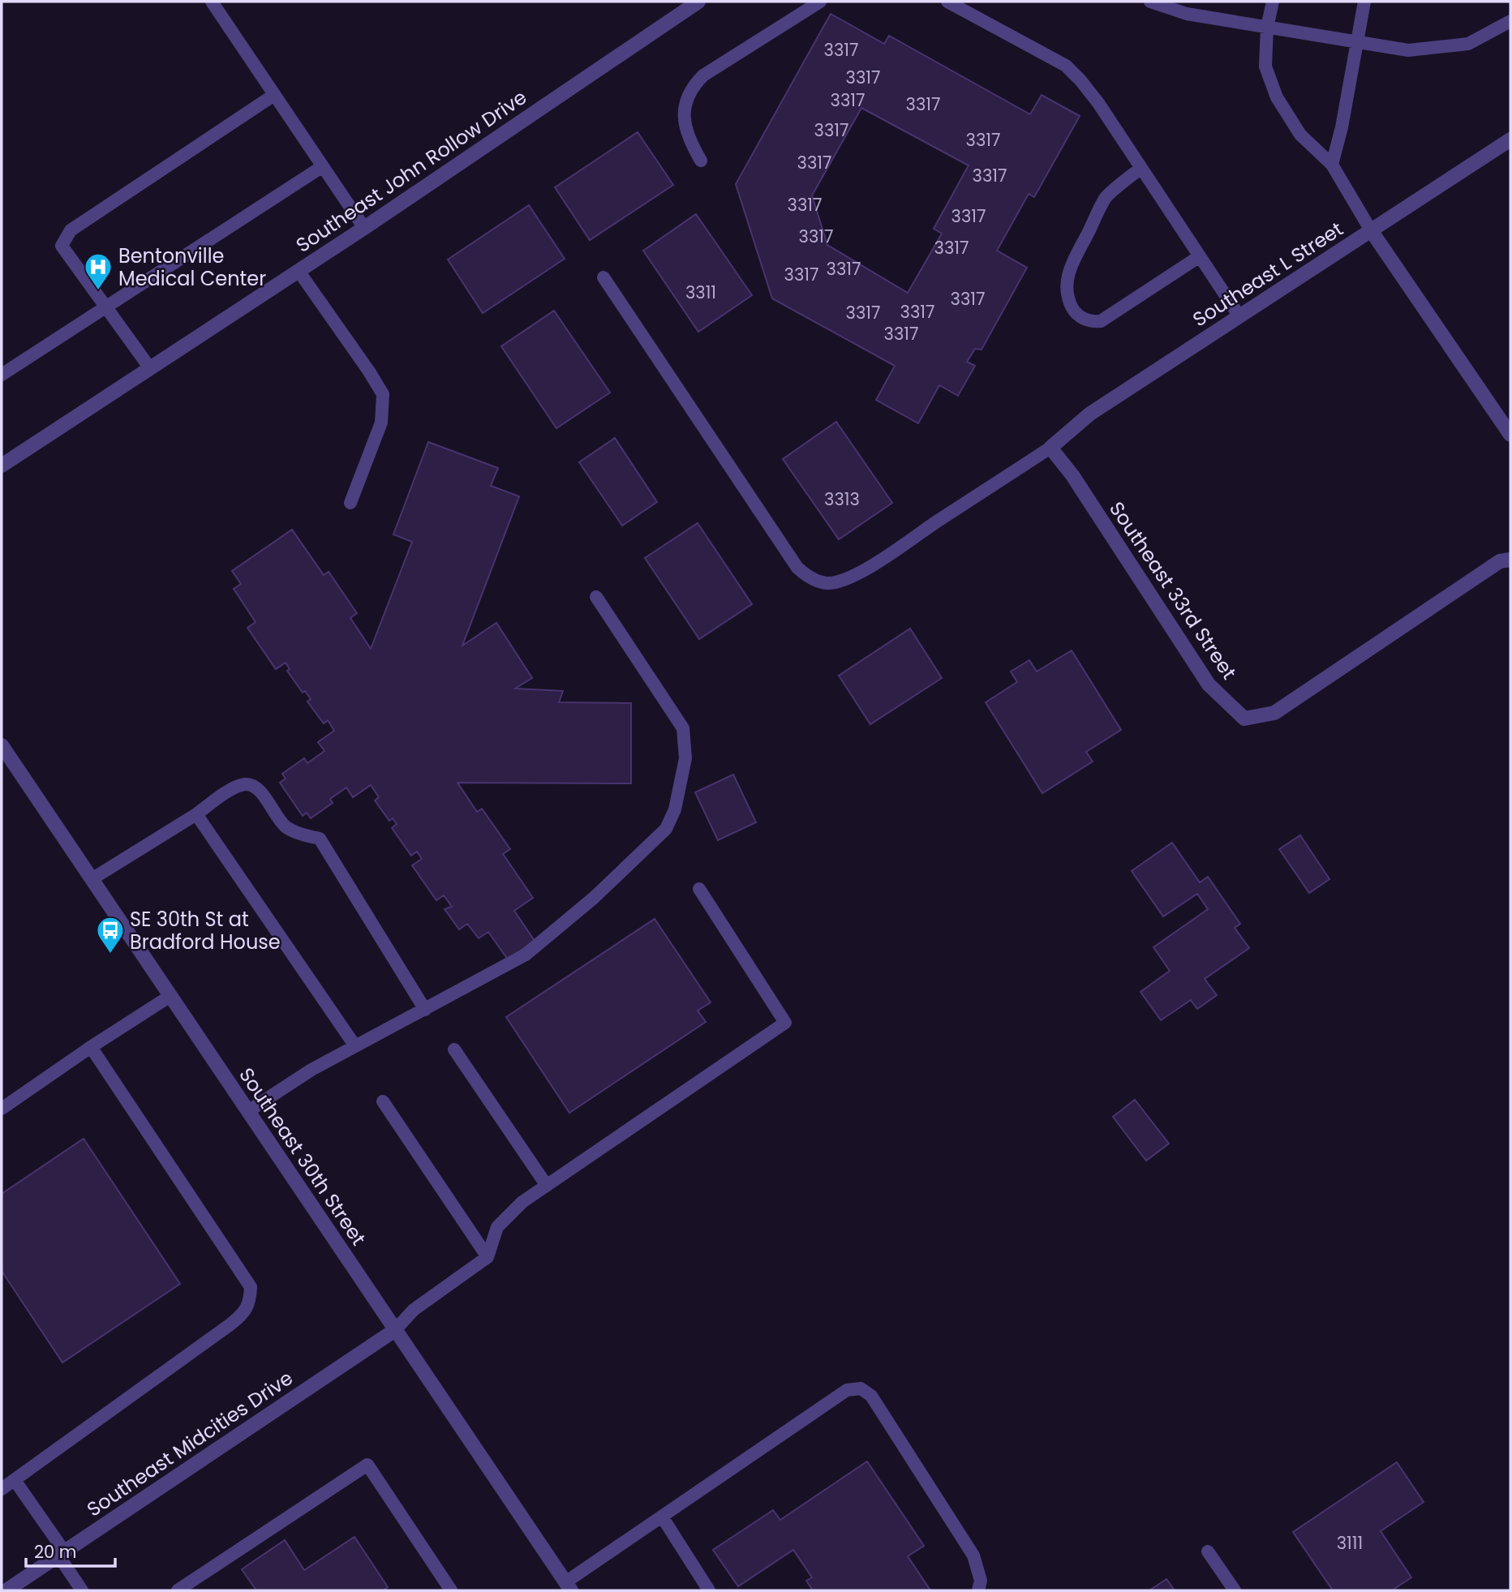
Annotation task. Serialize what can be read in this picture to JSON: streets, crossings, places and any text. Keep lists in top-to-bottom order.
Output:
{
  "streets": {
    "street": [
      "Southeast John Rollow Drive",
      "Southeast L Street",
      "Southeast 33rd Street",
      "Southeast 30th Street",
      "Southeast Midcities Drive"
    ]
  },
  "crossings": [
    ["Southeast L Street", "Southeast 33rd Street"],
    ["Southeast 30th Street", "Southeast Midcities Drive"]
  ],
  "places": {
    "hospital": ["Bentonville Medical Center"],
    "bus stop": ["SE 30th St at Bradford House"]
  },
  "house_numbers": [
    "3317",
    "3317",
    "3317",
    "3317",
    "3317",
    "3317",
    "3317",
    "3317",
    "3317",
    "3317",
    "3317",
    "3317",
    "3317",
    "3317",
    "3311",
    "3317",
    "3317",
    "3317",
    "3317",
    "3313",
    "3111"
  ],
  "scale_bar": "20 m"
}
